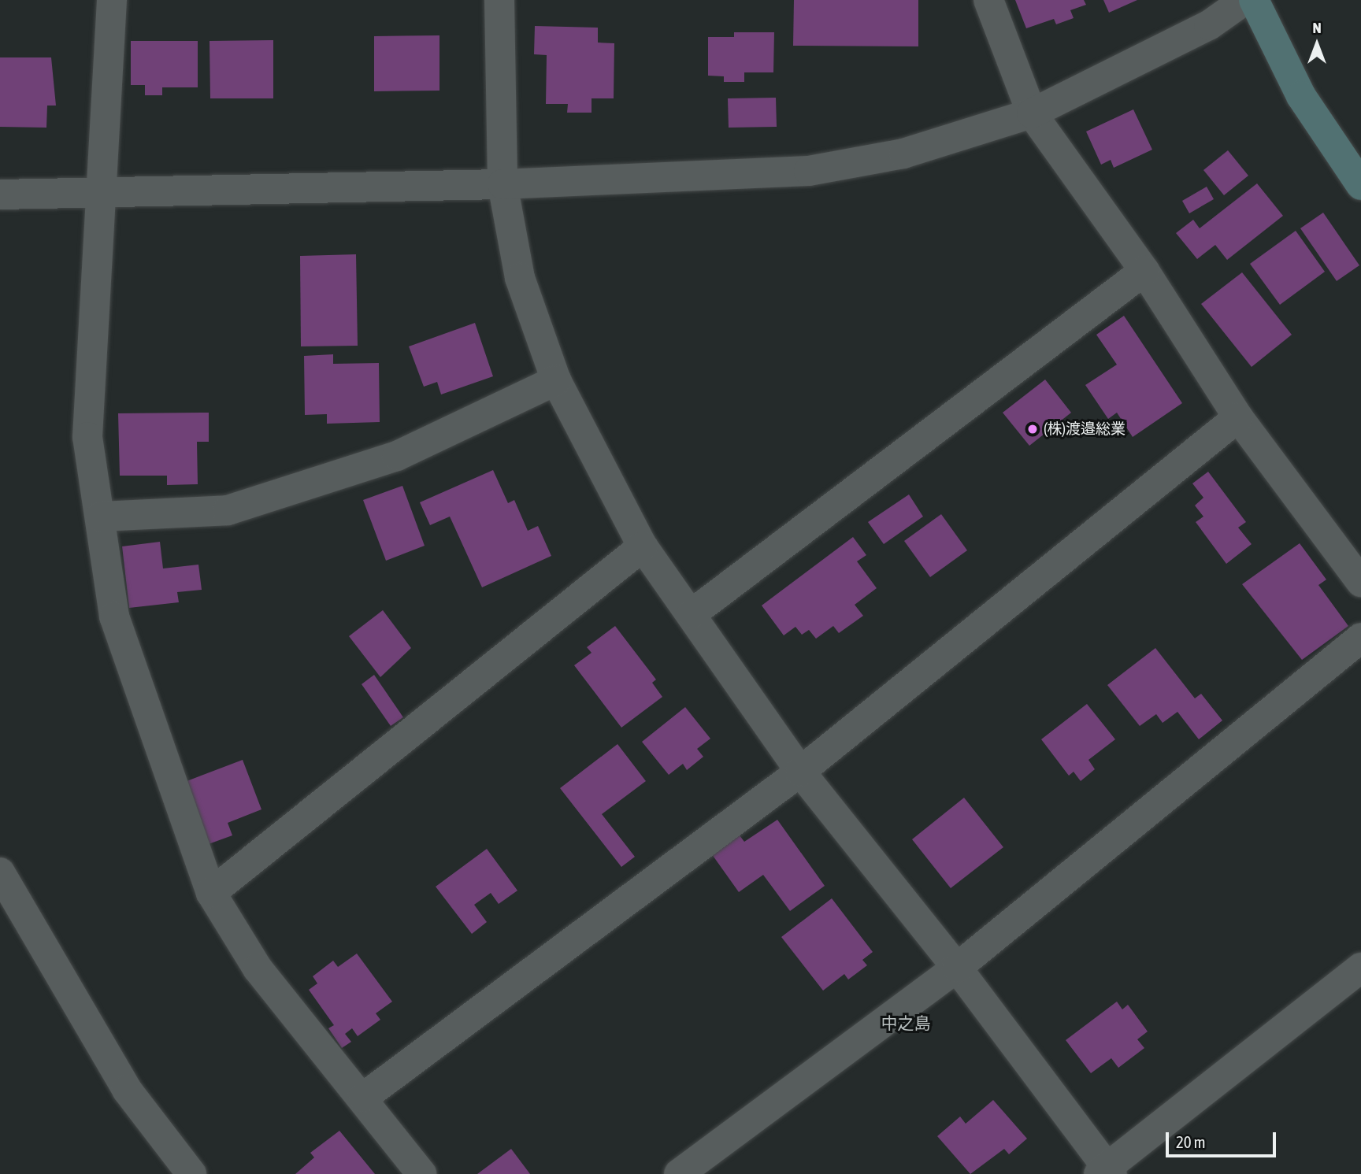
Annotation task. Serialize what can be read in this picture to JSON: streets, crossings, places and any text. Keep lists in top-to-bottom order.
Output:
{
  "districts": ["中之島"],
  "places": ["(株)渡邉総業"],
  "scale_bar": "20 m",
  "north": "top"
}
